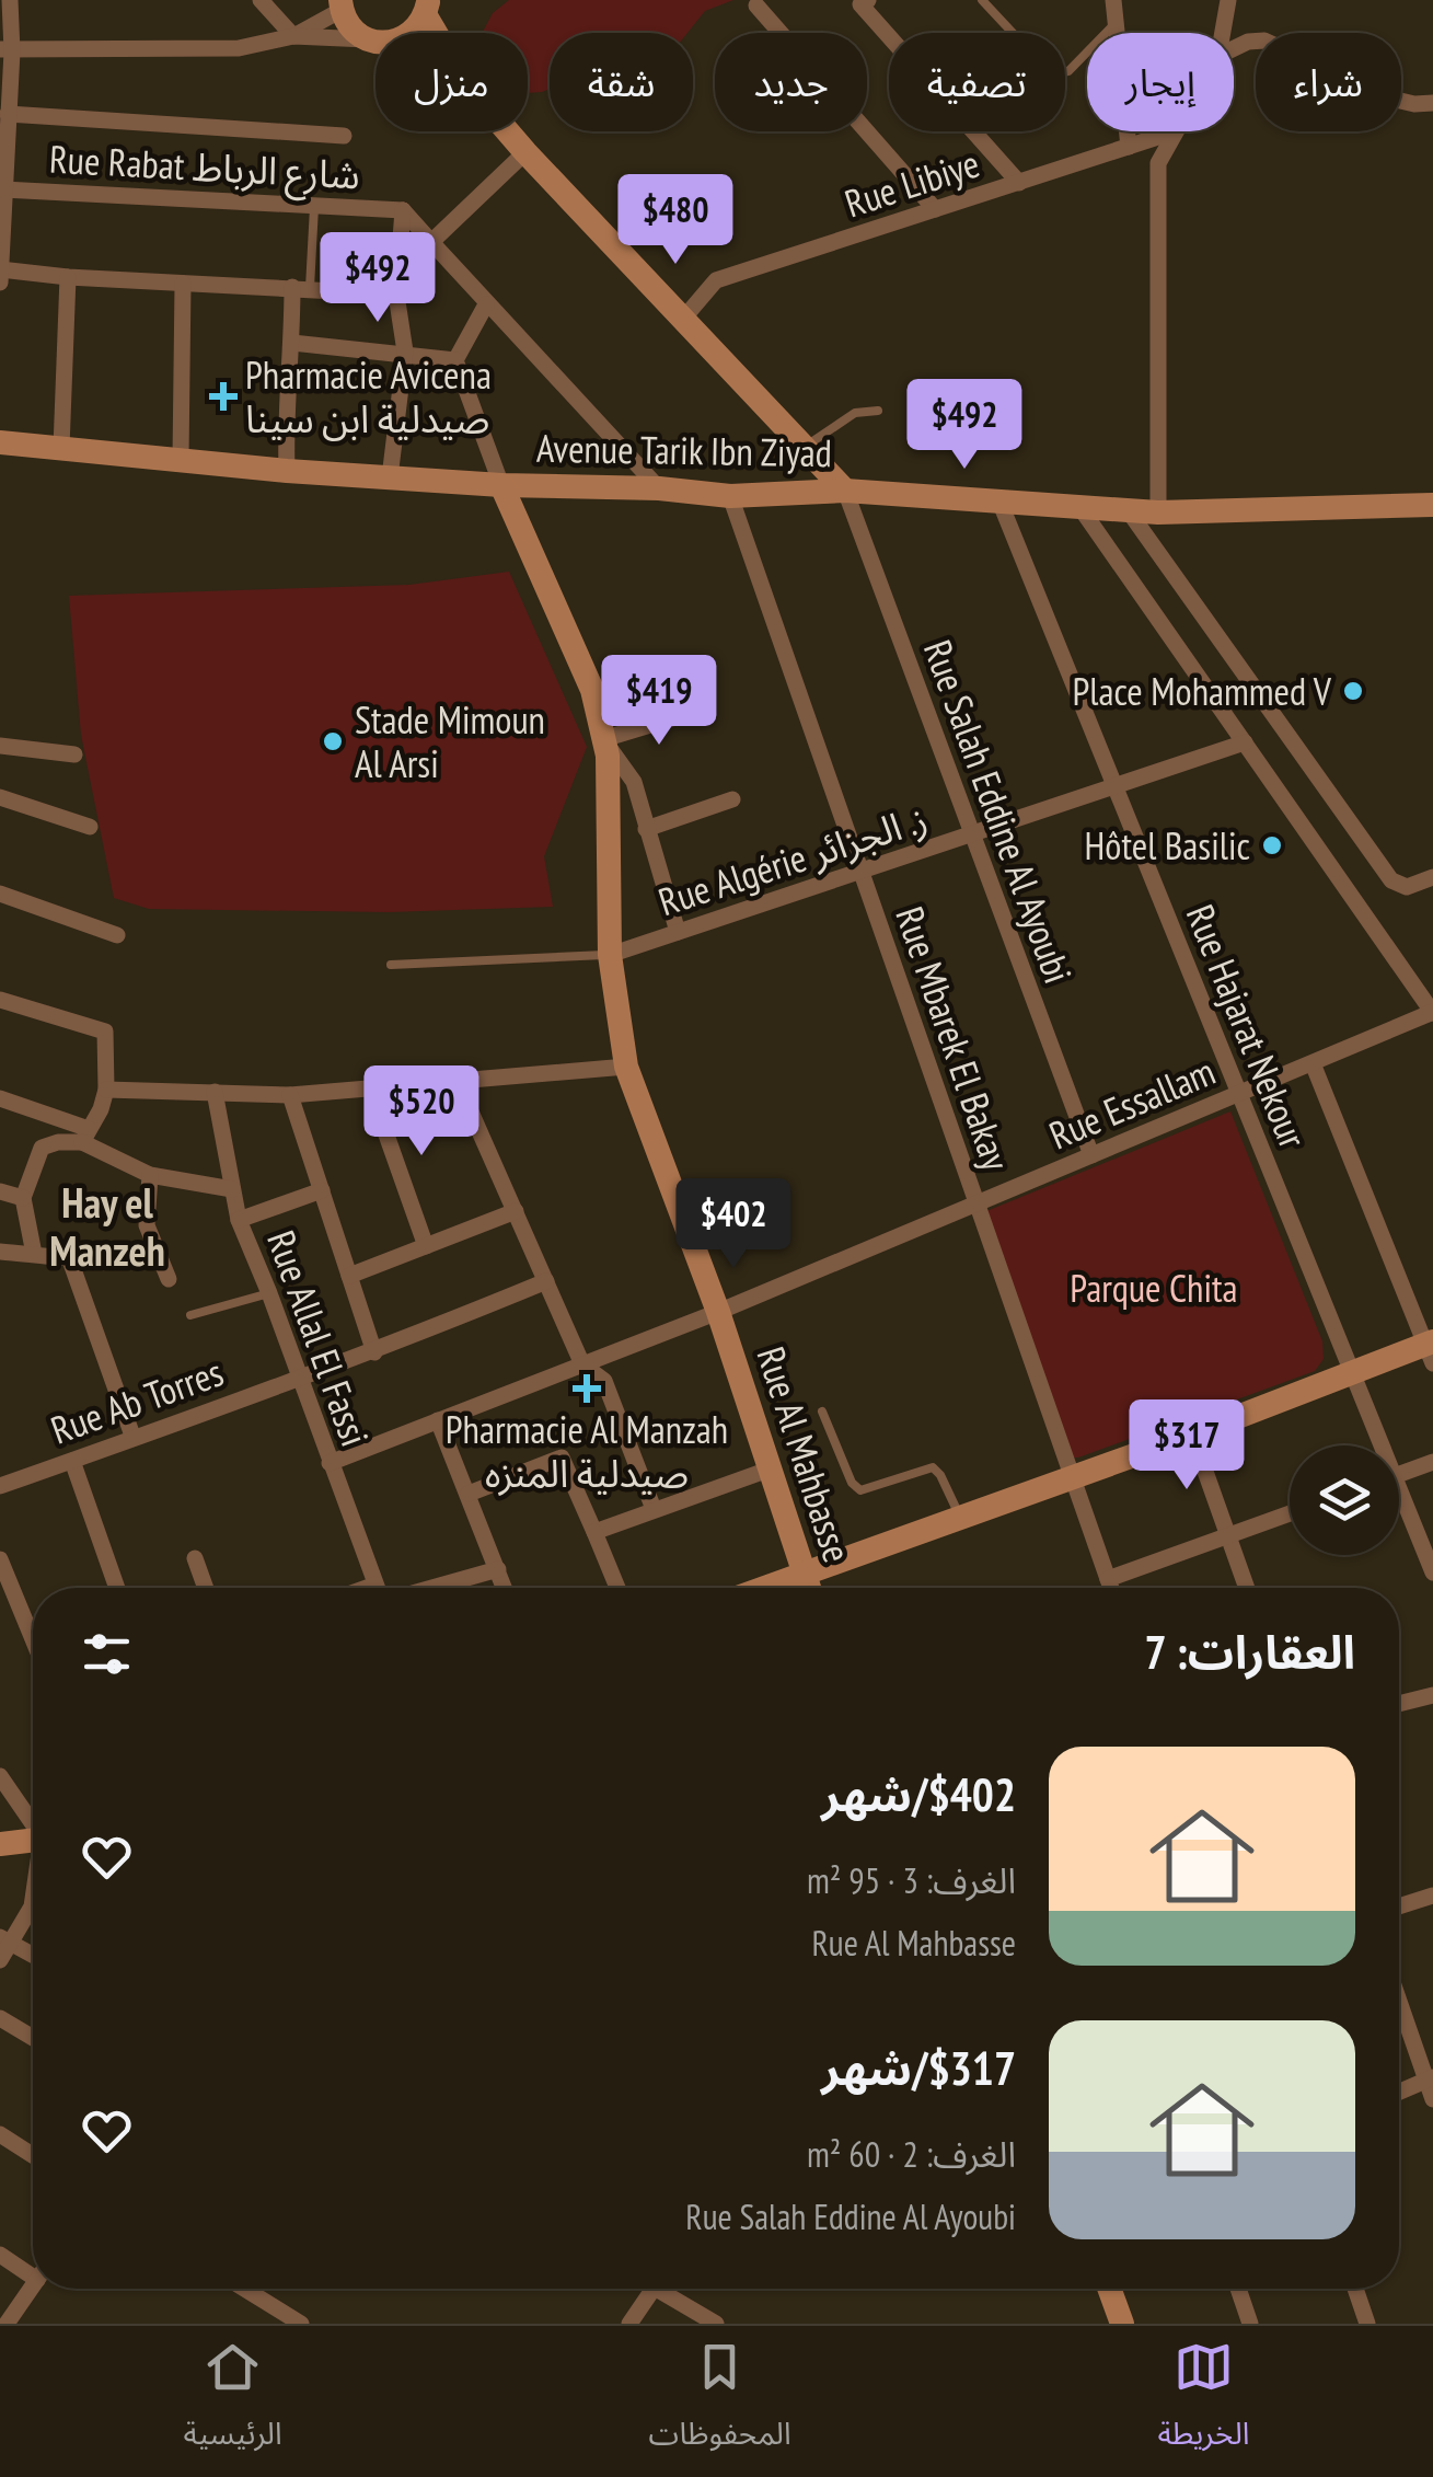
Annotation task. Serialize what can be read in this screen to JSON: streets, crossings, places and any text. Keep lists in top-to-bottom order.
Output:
{
  "streets": {
    "street": [
      "Rue Rabat شارع الرباط",
      "Rue Libiye",
      "Avenue Tarik Ibn Ziyad",
      "Rue Salah Eddine Al Ayoubi",
      "Rue Algérie ز. الجزائر",
      "Rue Hajarat Nekour",
      "Rue Mbarek El Bakay",
      "Rue Essallam",
      "Rue Allal El Fassi",
      "Rue Ab Torres",
      "Rue Al Mahbasse"
    ]
  },
  "crossings": [
    ["Avenue Tarik Ibn Ziyad", "Rue Salah Eddine Al Ayoubi"],
    ["Avenue Tarik Ibn Ziyad", "Rue Hajarat Nekour"],
    ["Avenue Tarik Ibn Ziyad", "Rue Mbarek El Bakay"],
    ["Avenue Tarik Ibn Ziyad", "Rue Al Mahbasse"],
    ["Rue Salah Eddine Al Ayoubi", "Rue Algérie ز. الجزائر"],
    ["Rue Salah Eddine Al Ayoubi", "Rue Essallam"],
    ["Rue Algérie ز. الجزائر", "Rue Hajarat Nekour"],
    ["Rue Algérie ز. الجزائر", "Rue Mbarek El Bakay"],
    ["Rue Algérie ز. الجزائر", "Rue Al Mahbasse"],
    ["Rue Hajarat Nekour", "Rue Essallam"],
    ["Rue Mbarek El Bakay", "Rue Essallam"],
    ["Rue Essallam", "Rue Allal El Fassi"],
    ["Rue Essallam", "Rue Al Mahbasse"],
    ["Rue Allal El Fassi", "Rue Ab Torres"]
  ],
  "districts": ["Hay el Manzeh"],
  "parks": ["Parque Chita"],
  "places": {
    "health": ["Pharmacie Avicena صيدلية ابن سينا", "Pharmacie Al Manzah صيدلية المنزه"],
    "other": ["Place Mohammed V", "Stade Mimoun Al Arsi", "Hôtel Basilic"]
  },
  "page": {
    "chip": [
      "شراء",
      "إيجار",
      "تصفية",
      "جديد",
      "شقة",
      "منزل"
    ],
    "price": [
      "$480",
      "$492",
      "$492",
      "$419",
      "$520",
      "$402",
      "$317"
    ],
    "heading": "العقارات: 7",
    "list": [
      {
        "name": "$402/شهر",
        "note": "الغرف: 3 · 95 m² · Rue Al Mahbasse"
      },
      {
        "name": "$317/شهر",
        "note": "الغرف: 2 · 60 m² · Rue Salah Eddine Al Ayoubi"
      }
    ],
    "tabs": ["الخريطة", "المحفوظات", "الرئيسية"]
  }
}
